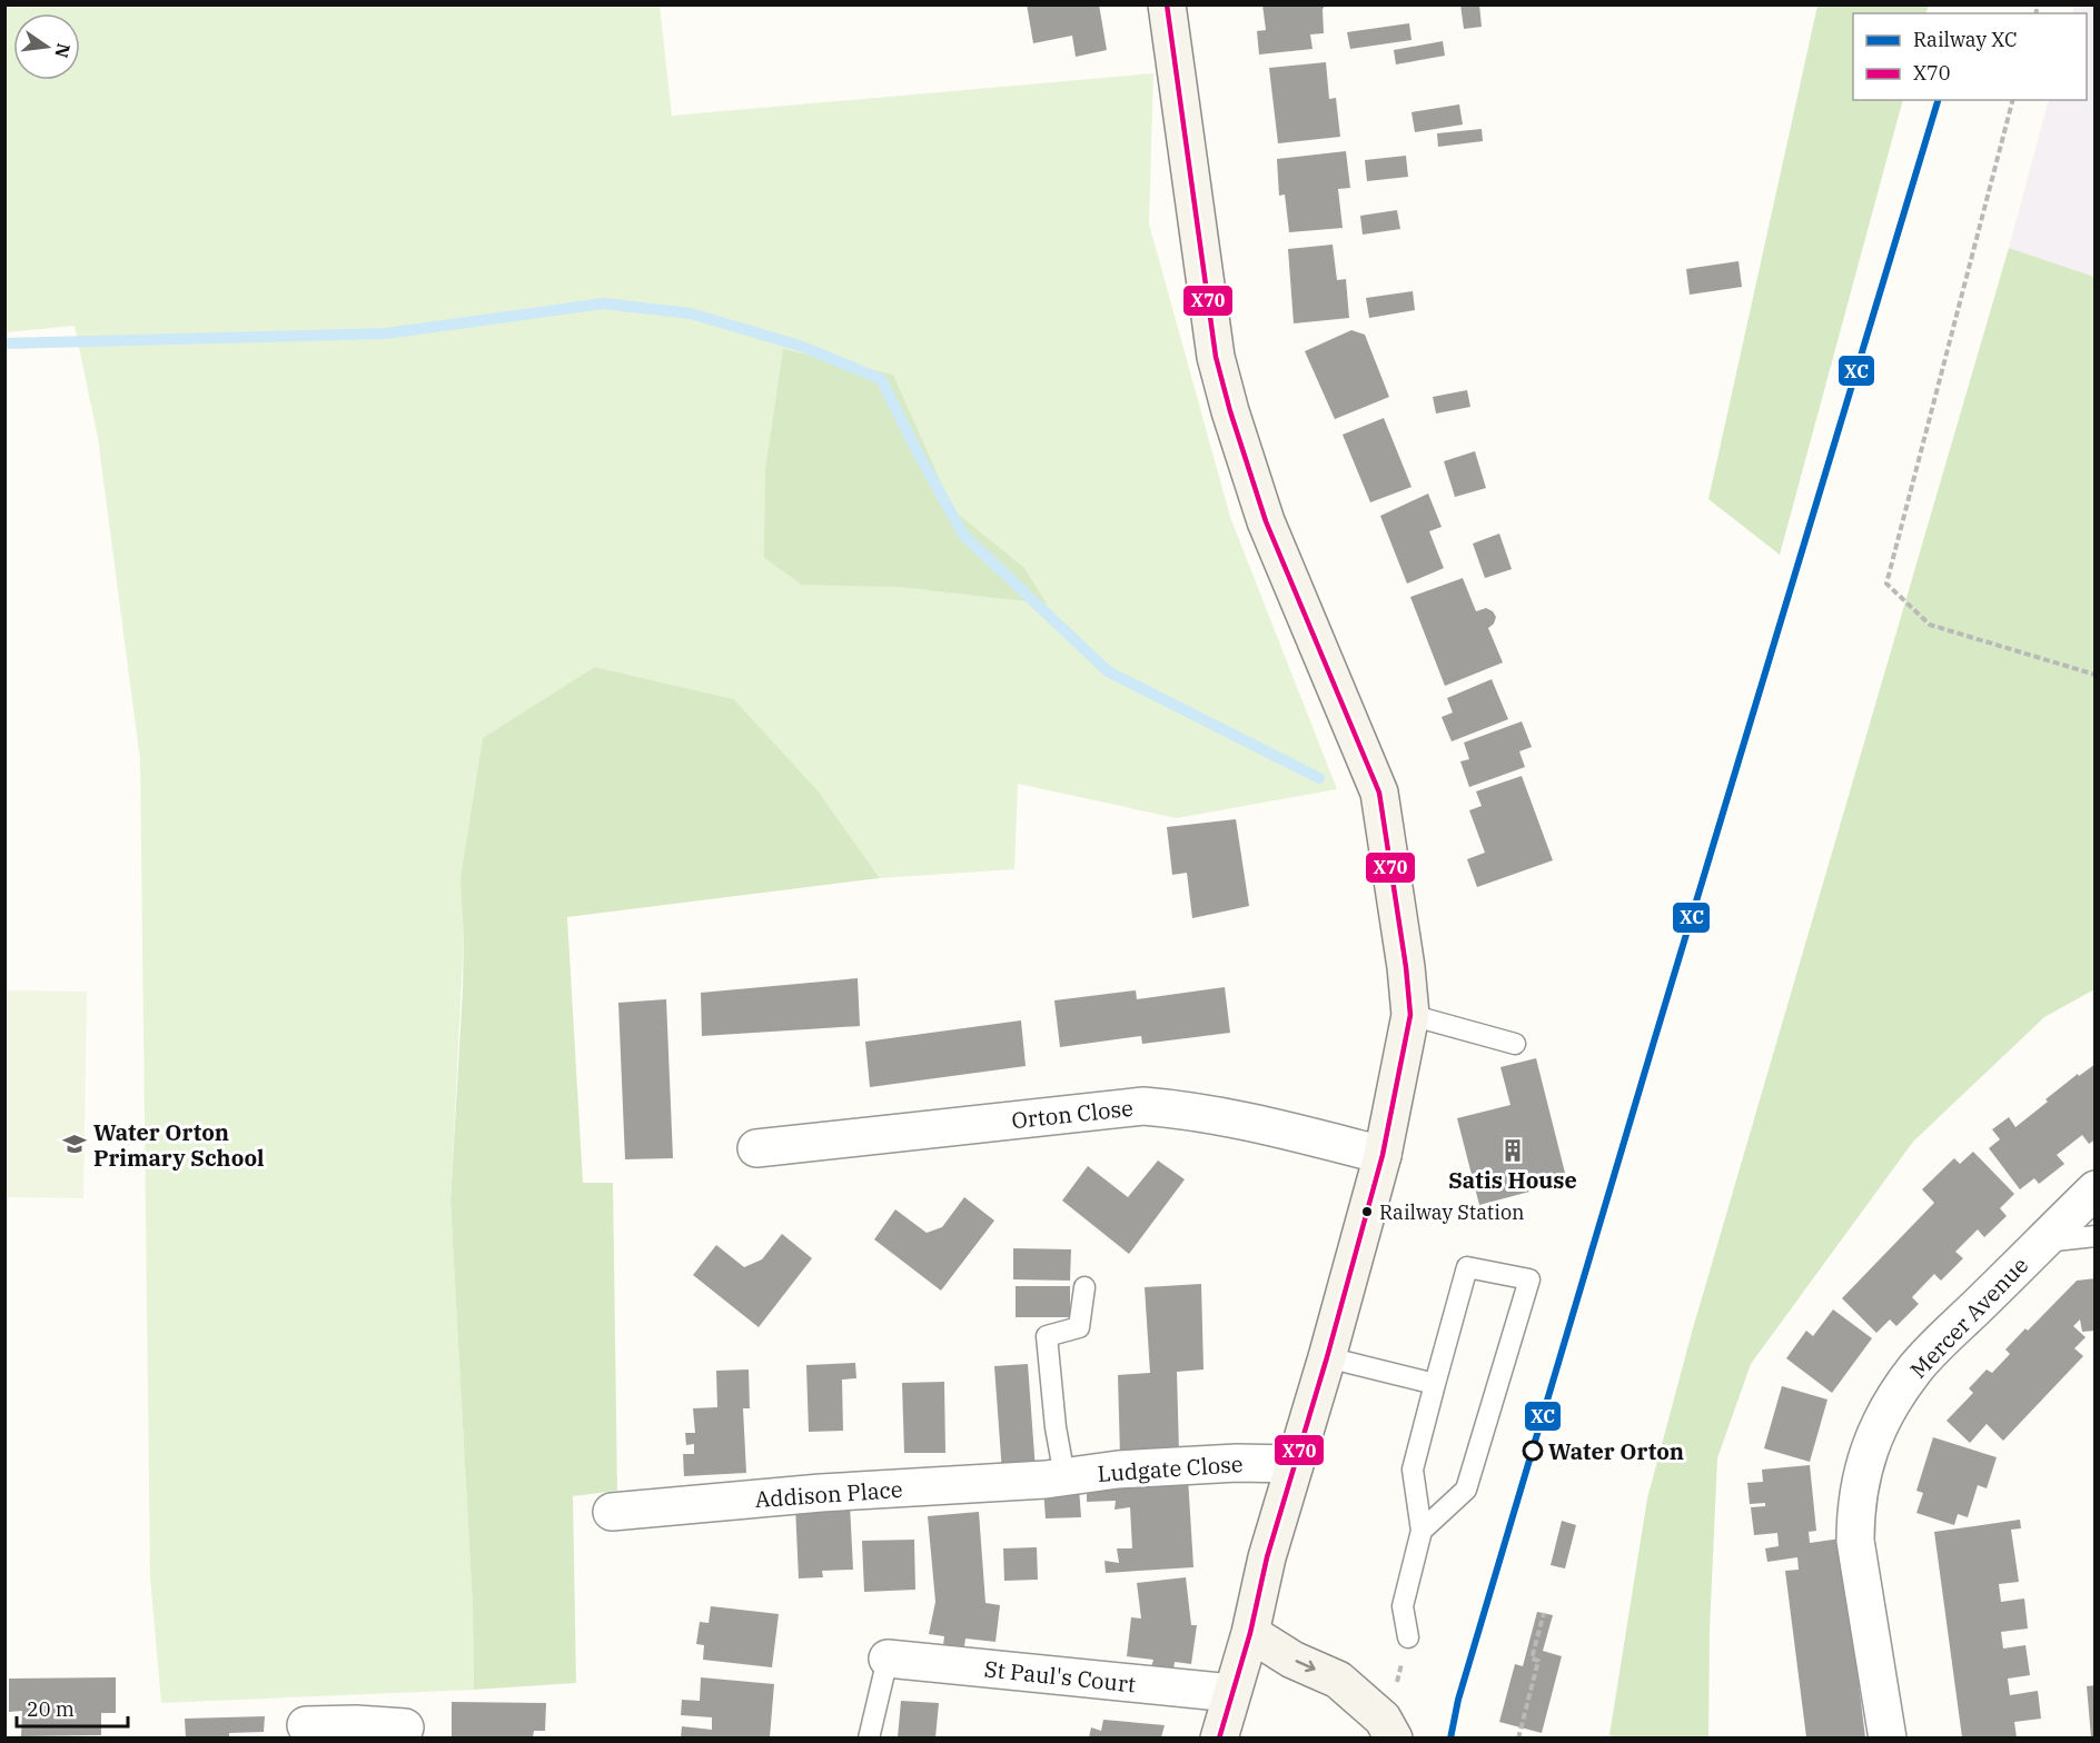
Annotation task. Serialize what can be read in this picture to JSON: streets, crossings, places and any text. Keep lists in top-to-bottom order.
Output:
{
  "streets": {
    "street": [
      "Orton Close",
      "Mercer Avenue",
      "Ludgate Close",
      "Addison Place",
      "St Paul's Court"
    ]
  },
  "crossings": [
    ["Ludgate Close", "Addison Place"]
  ],
  "places": {
    "school or university": ["Water Orton Primary School"],
    "building": ["Satis House"],
    "other": ["Railway Station", "Water Orton"]
  },
  "lines": ["transit line X70", "rail line XC"],
  "legend": ["Railway XC", "X70"],
  "scale_bar": "20 m",
  "north": "right"
}
